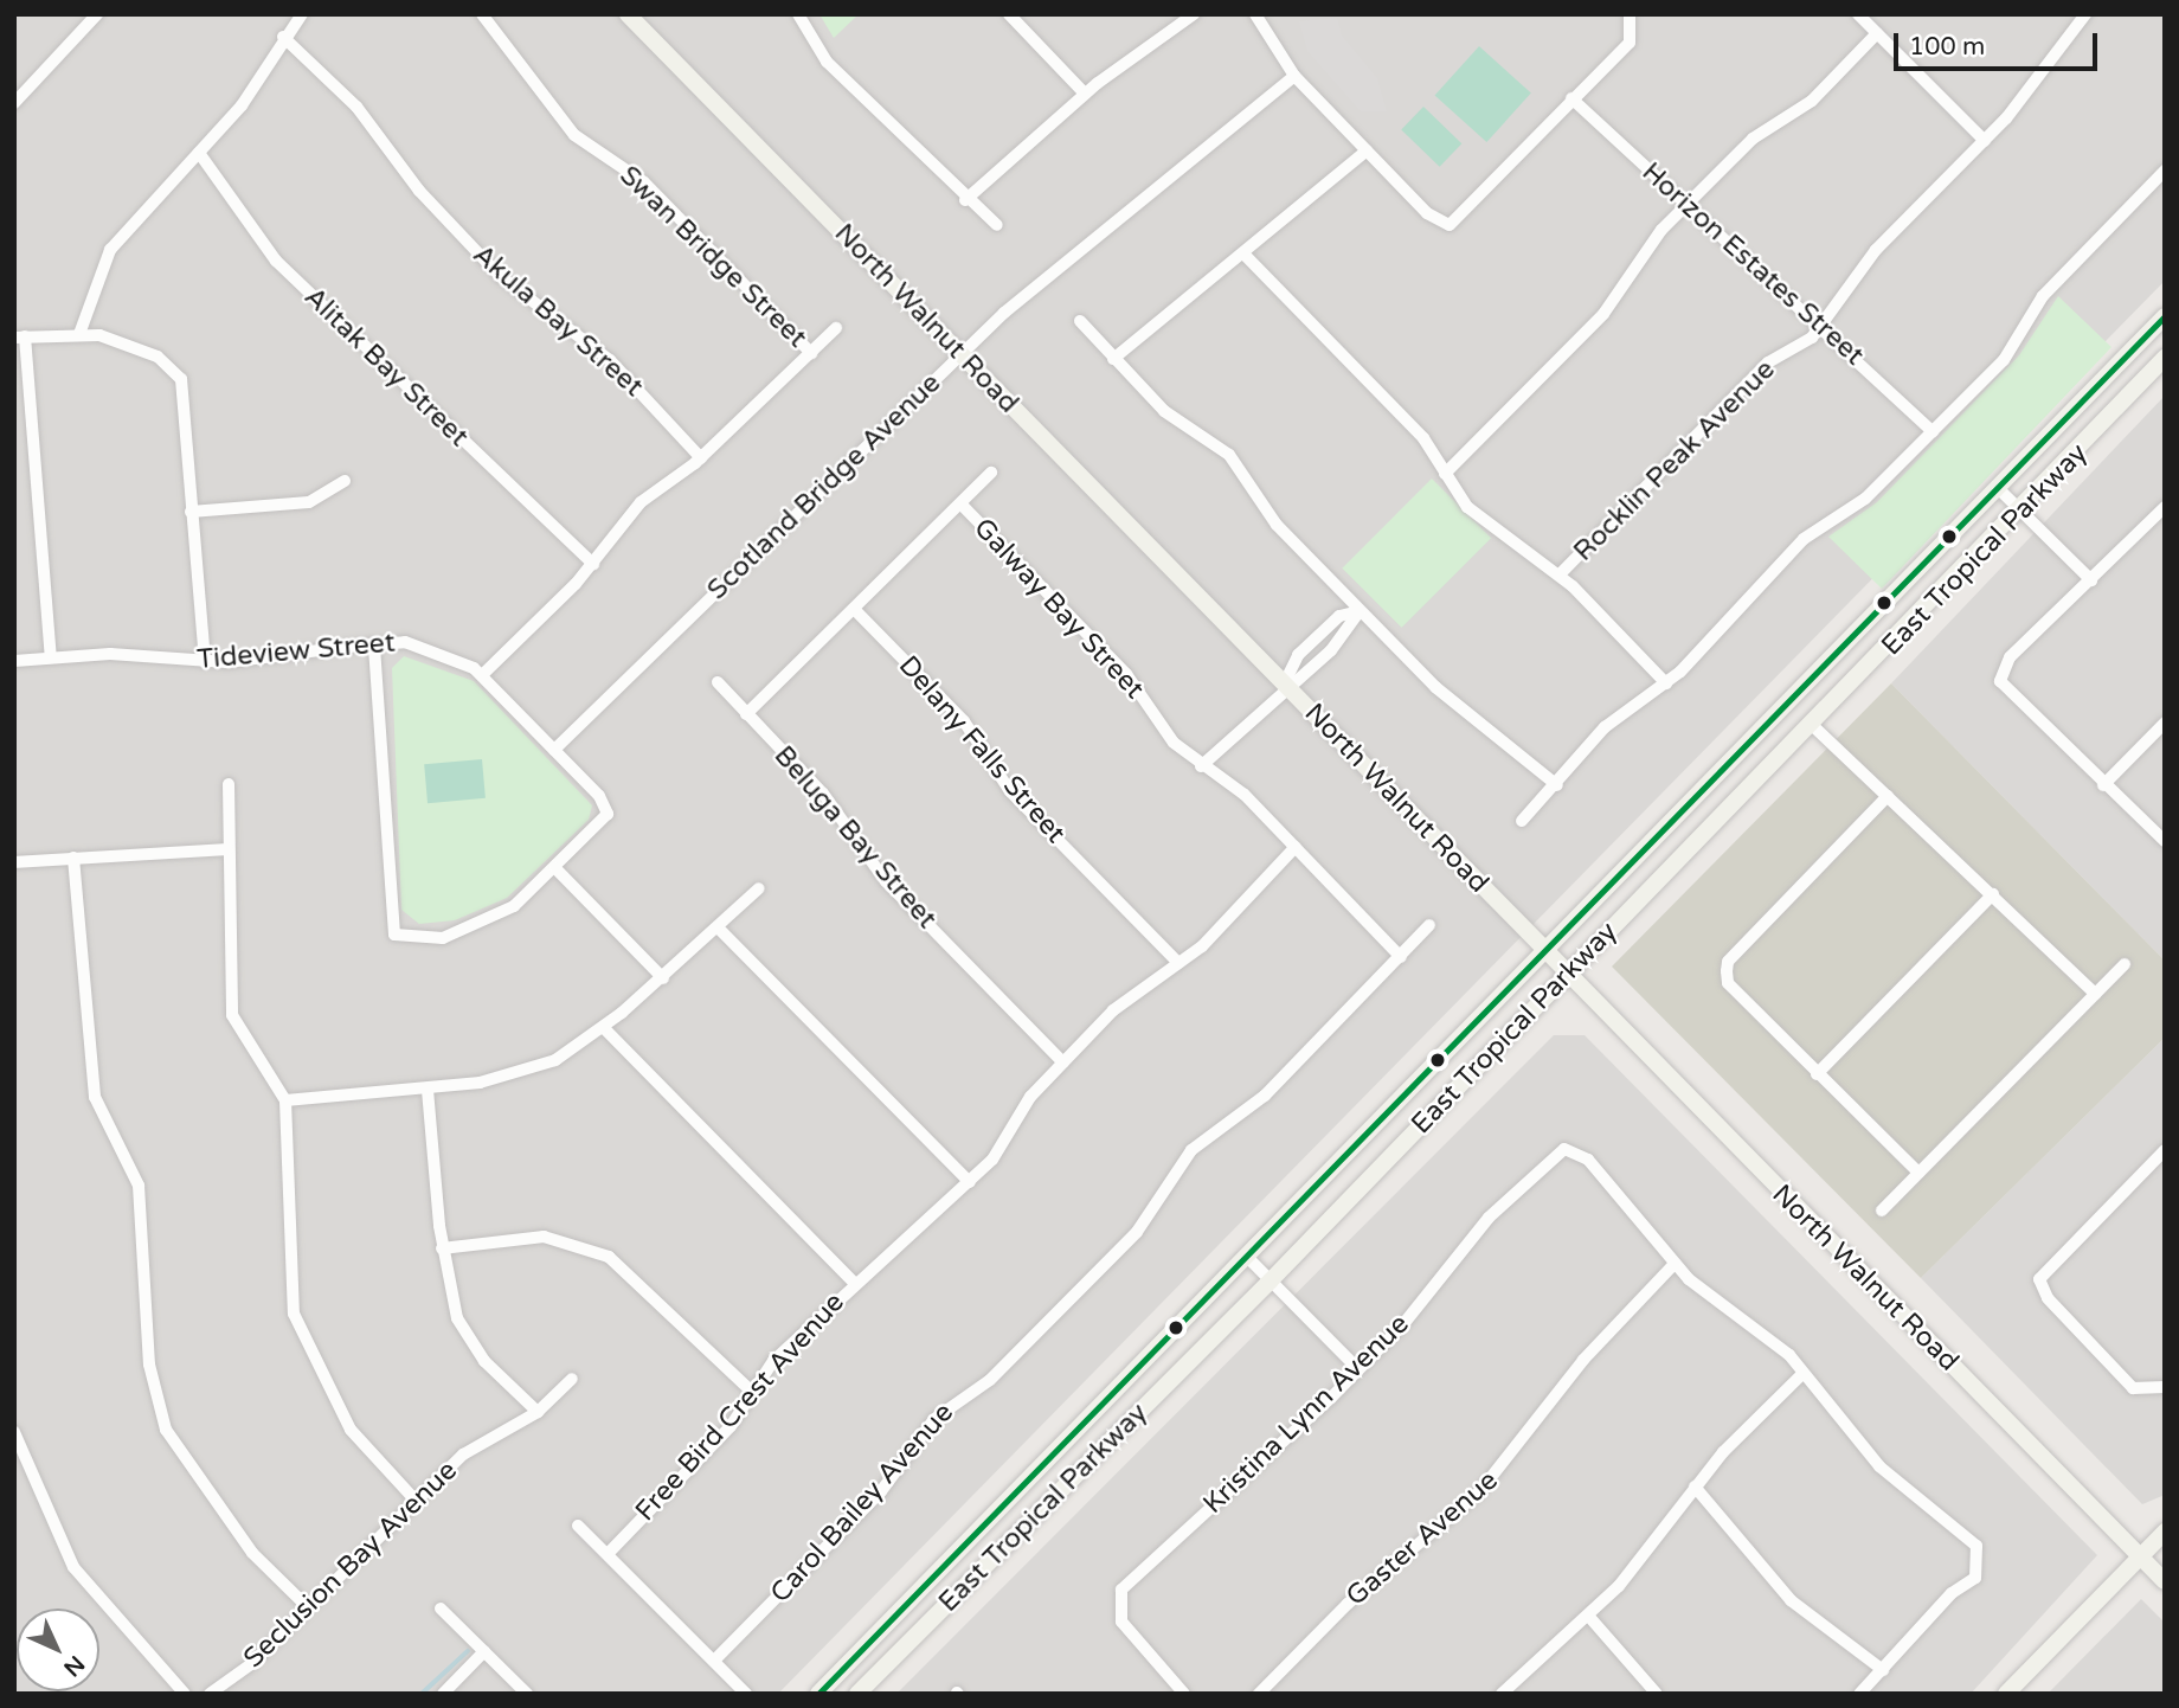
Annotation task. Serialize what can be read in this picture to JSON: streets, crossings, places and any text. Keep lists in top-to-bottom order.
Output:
{
  "streets": {
    "main road": ["North Walnut Road", "East Tropical Parkway"],
    "street": [
      "Swan Bridge Street",
      "Horizon Estates Street",
      "Akula Bay Street",
      "Alitak Bay Street",
      "Rocklin Peak Avenue",
      "Scotland Bridge Avenue",
      "Galway Bay Street",
      "Tideview Street",
      "Delany Falls Street",
      "Beluga Bay Street",
      "Free Bird Crest Avenue",
      "Kristina Lynn Avenue",
      "Carol Bailey Avenue",
      "Gaster Avenue",
      "Seclusion Bay Avenue"
    ]
  },
  "crossings": [
    ["Horizon Estates Street", "Rocklin Peak Avenue"],
    ["North Walnut Road", "Scotland Bridge Avenue"],
    ["North Walnut Road", "East Tropical Parkway"],
    ["Scotland Bridge Avenue", "Tideview Street"],
    ["Galway Bay Street", "Free Bird Crest Avenue"],
    ["Galway Bay Street", "Carol Bailey Avenue"],
    ["Delany Falls Street", "Free Bird Crest Avenue"],
    ["Beluga Bay Street", "Free Bird Crest Avenue"],
    ["Kristina Lynn Avenue", "Gaster Avenue"]
  ],
  "scale_bar": "100 m",
  "north": "bottom right"
}
